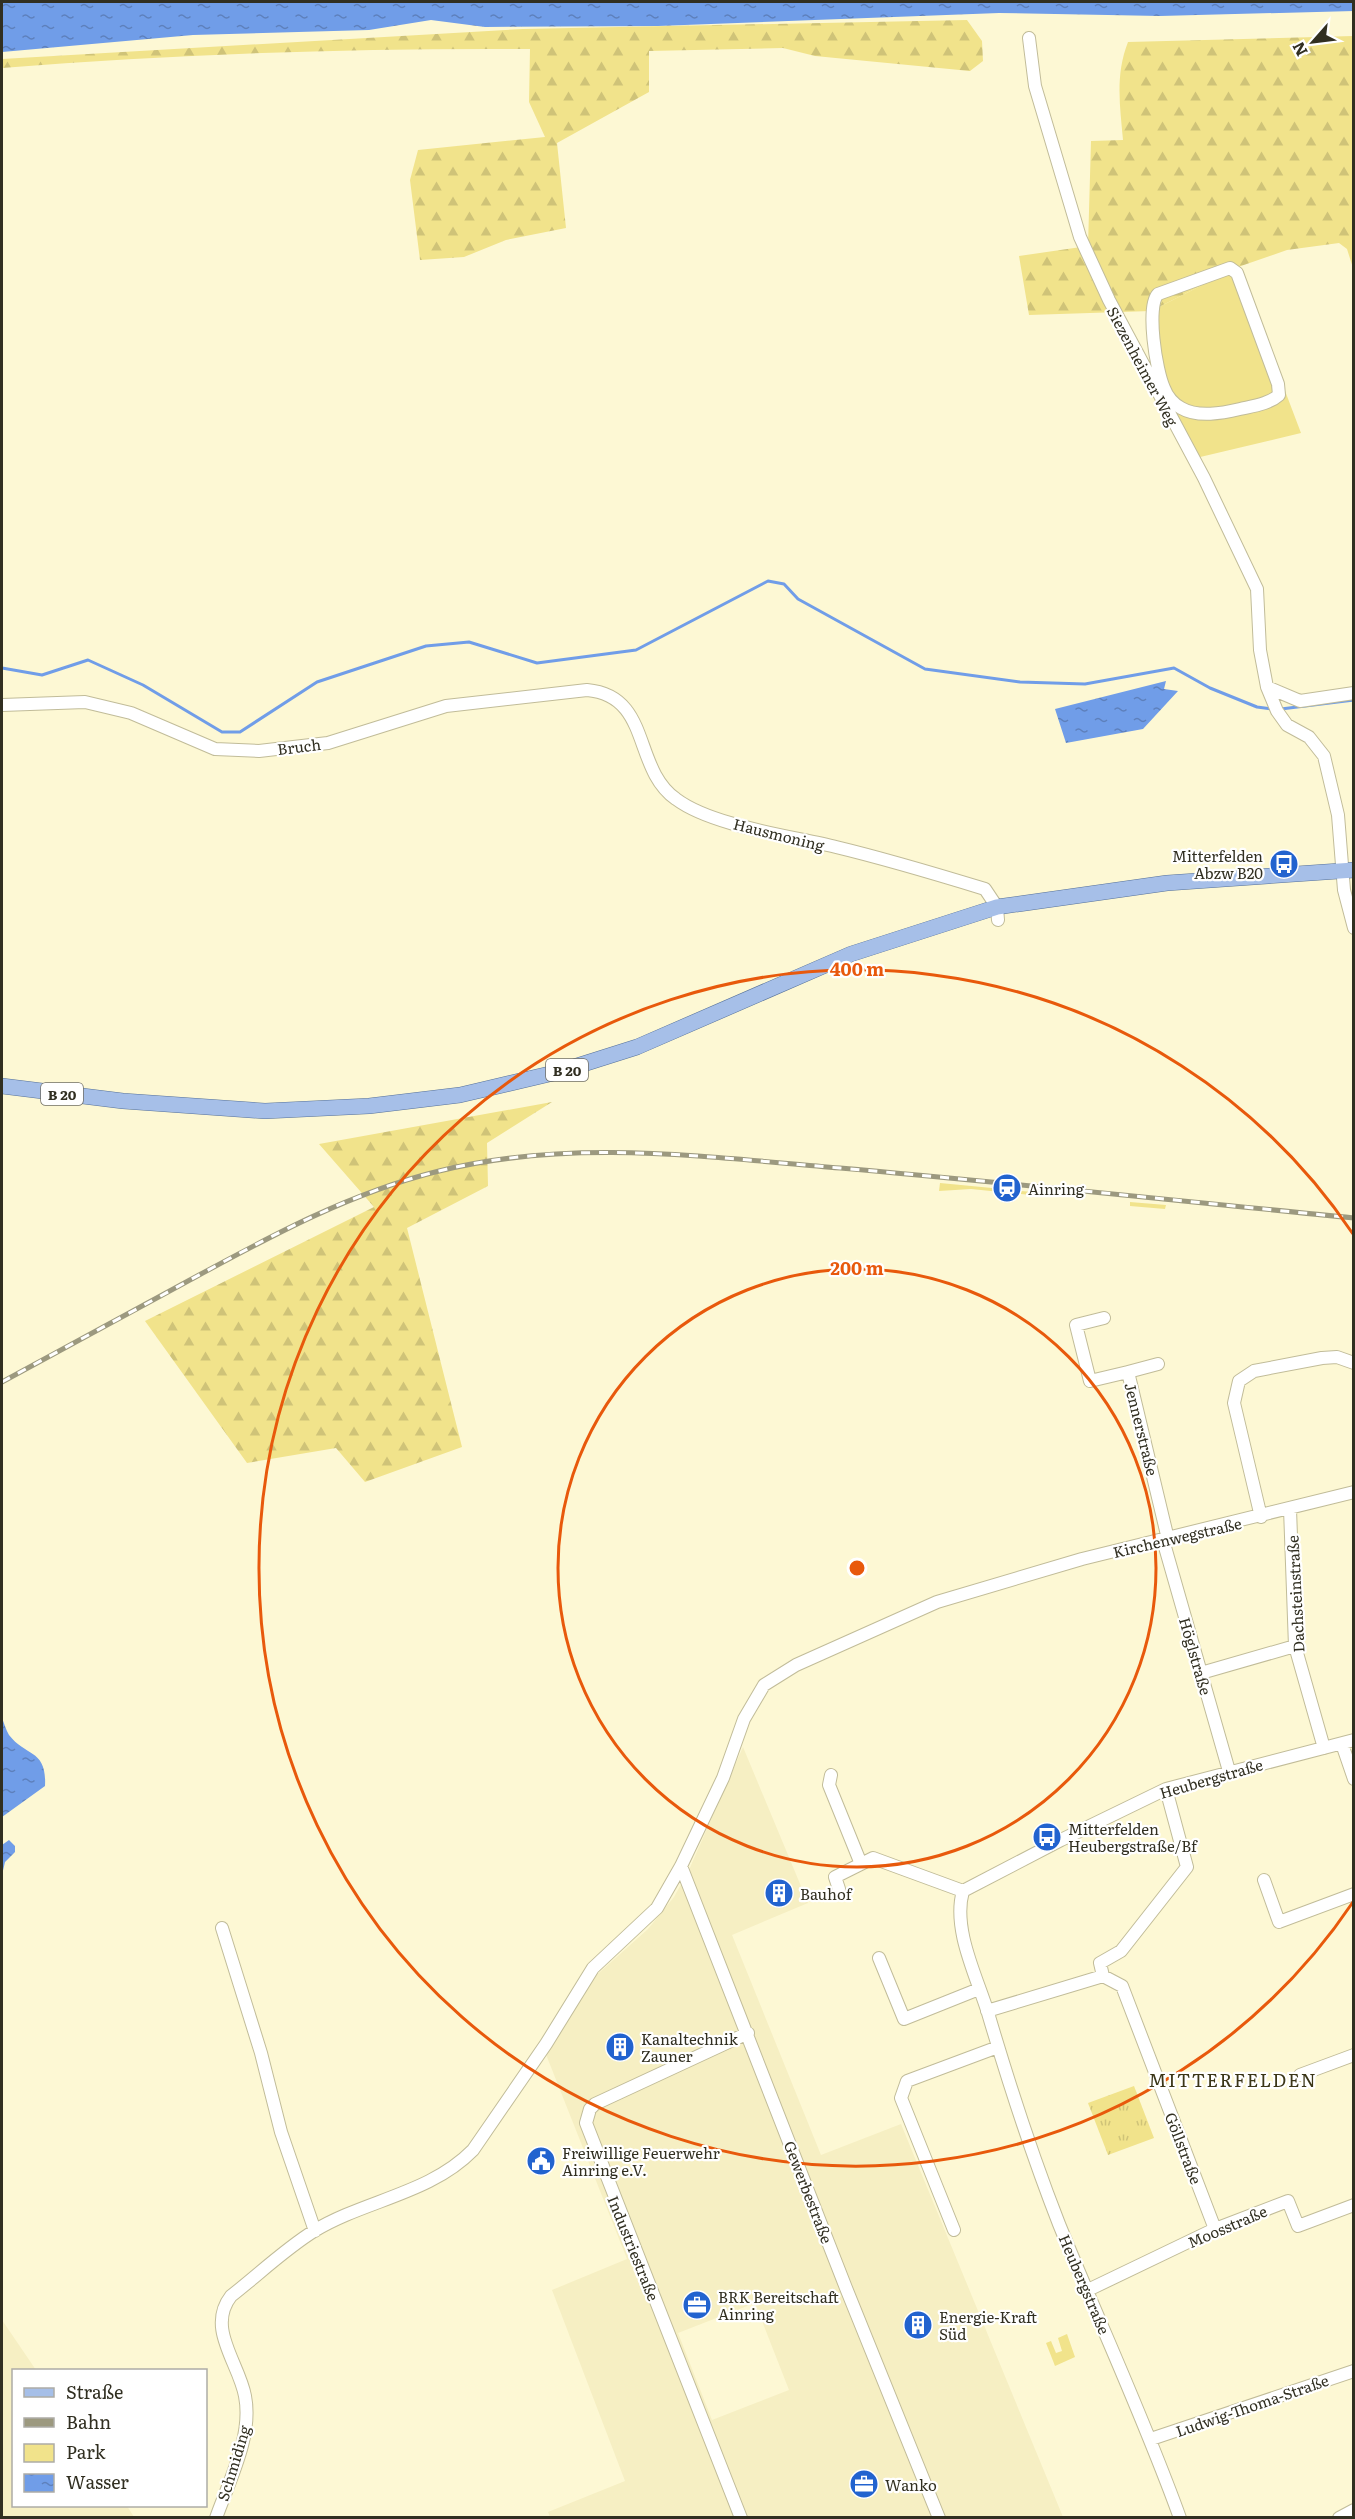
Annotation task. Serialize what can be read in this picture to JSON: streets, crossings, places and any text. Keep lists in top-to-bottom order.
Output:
{
  "streets": {
    "main road": ["B 20"],
    "street": [
      "Siezenheimer Weg",
      "Bruch",
      "Hausmoning",
      "Jennerstraße",
      "Kirchenwegstraße",
      "Dachsteinstraße",
      "Höglstraße",
      "Heubergstraße",
      "Göllstraße",
      "Gewerbestraße",
      "Moosstraße",
      "Industriestraße",
      "Ludwig-Thoma-Straße",
      "Schmiding"
    ]
  },
  "crossings": [
    ["Siezenheimer Weg", "B 20"],
    ["Bruch", "Hausmoning"],
    ["Hausmoning", "B 20"],
    ["Jennerstraße", "Kirchenwegstraße"],
    ["Jennerstraße", "Höglstraße"],
    ["Kirchenwegstraße", "Dachsteinstraße"],
    ["Kirchenwegstraße", "Höglstraße"],
    ["Kirchenwegstraße", "Gewerbestraße"],
    ["Kirchenwegstraße", "Schmiding"],
    ["Dachsteinstraße", "Heubergstraße"],
    ["Höglstraße", "Heubergstraße"],
    ["Heubergstraße", "Moosstraße"],
    ["Heubergstraße", "Ludwig-Thoma-Straße"],
    ["Göllstraße", "Moosstraße"],
    ["Gewerbestraße", "Industriestraße"]
  ],
  "districts": ["MITTERFELDEN"],
  "places": {
    "bus stop": ["Mitterfelden Abzw B20", "Mitterfelden Heubergstraße/Bf"],
    "station": ["Ainring"],
    "building": ["Bauhof", "Kanaltechnik Zauner", "Energie-Kraft Süd"],
    "public building": ["Freiwillige Feuerwehr Ainring e.V."],
    "office": ["BRK Bereitschaft Ainring", "Wanko"]
  },
  "legend": [
    "Straße",
    "Bahn",
    "Park",
    "Wasser"
  ],
  "north": "bottom left",
  "rings": ["400 m", "200 m"]
}
